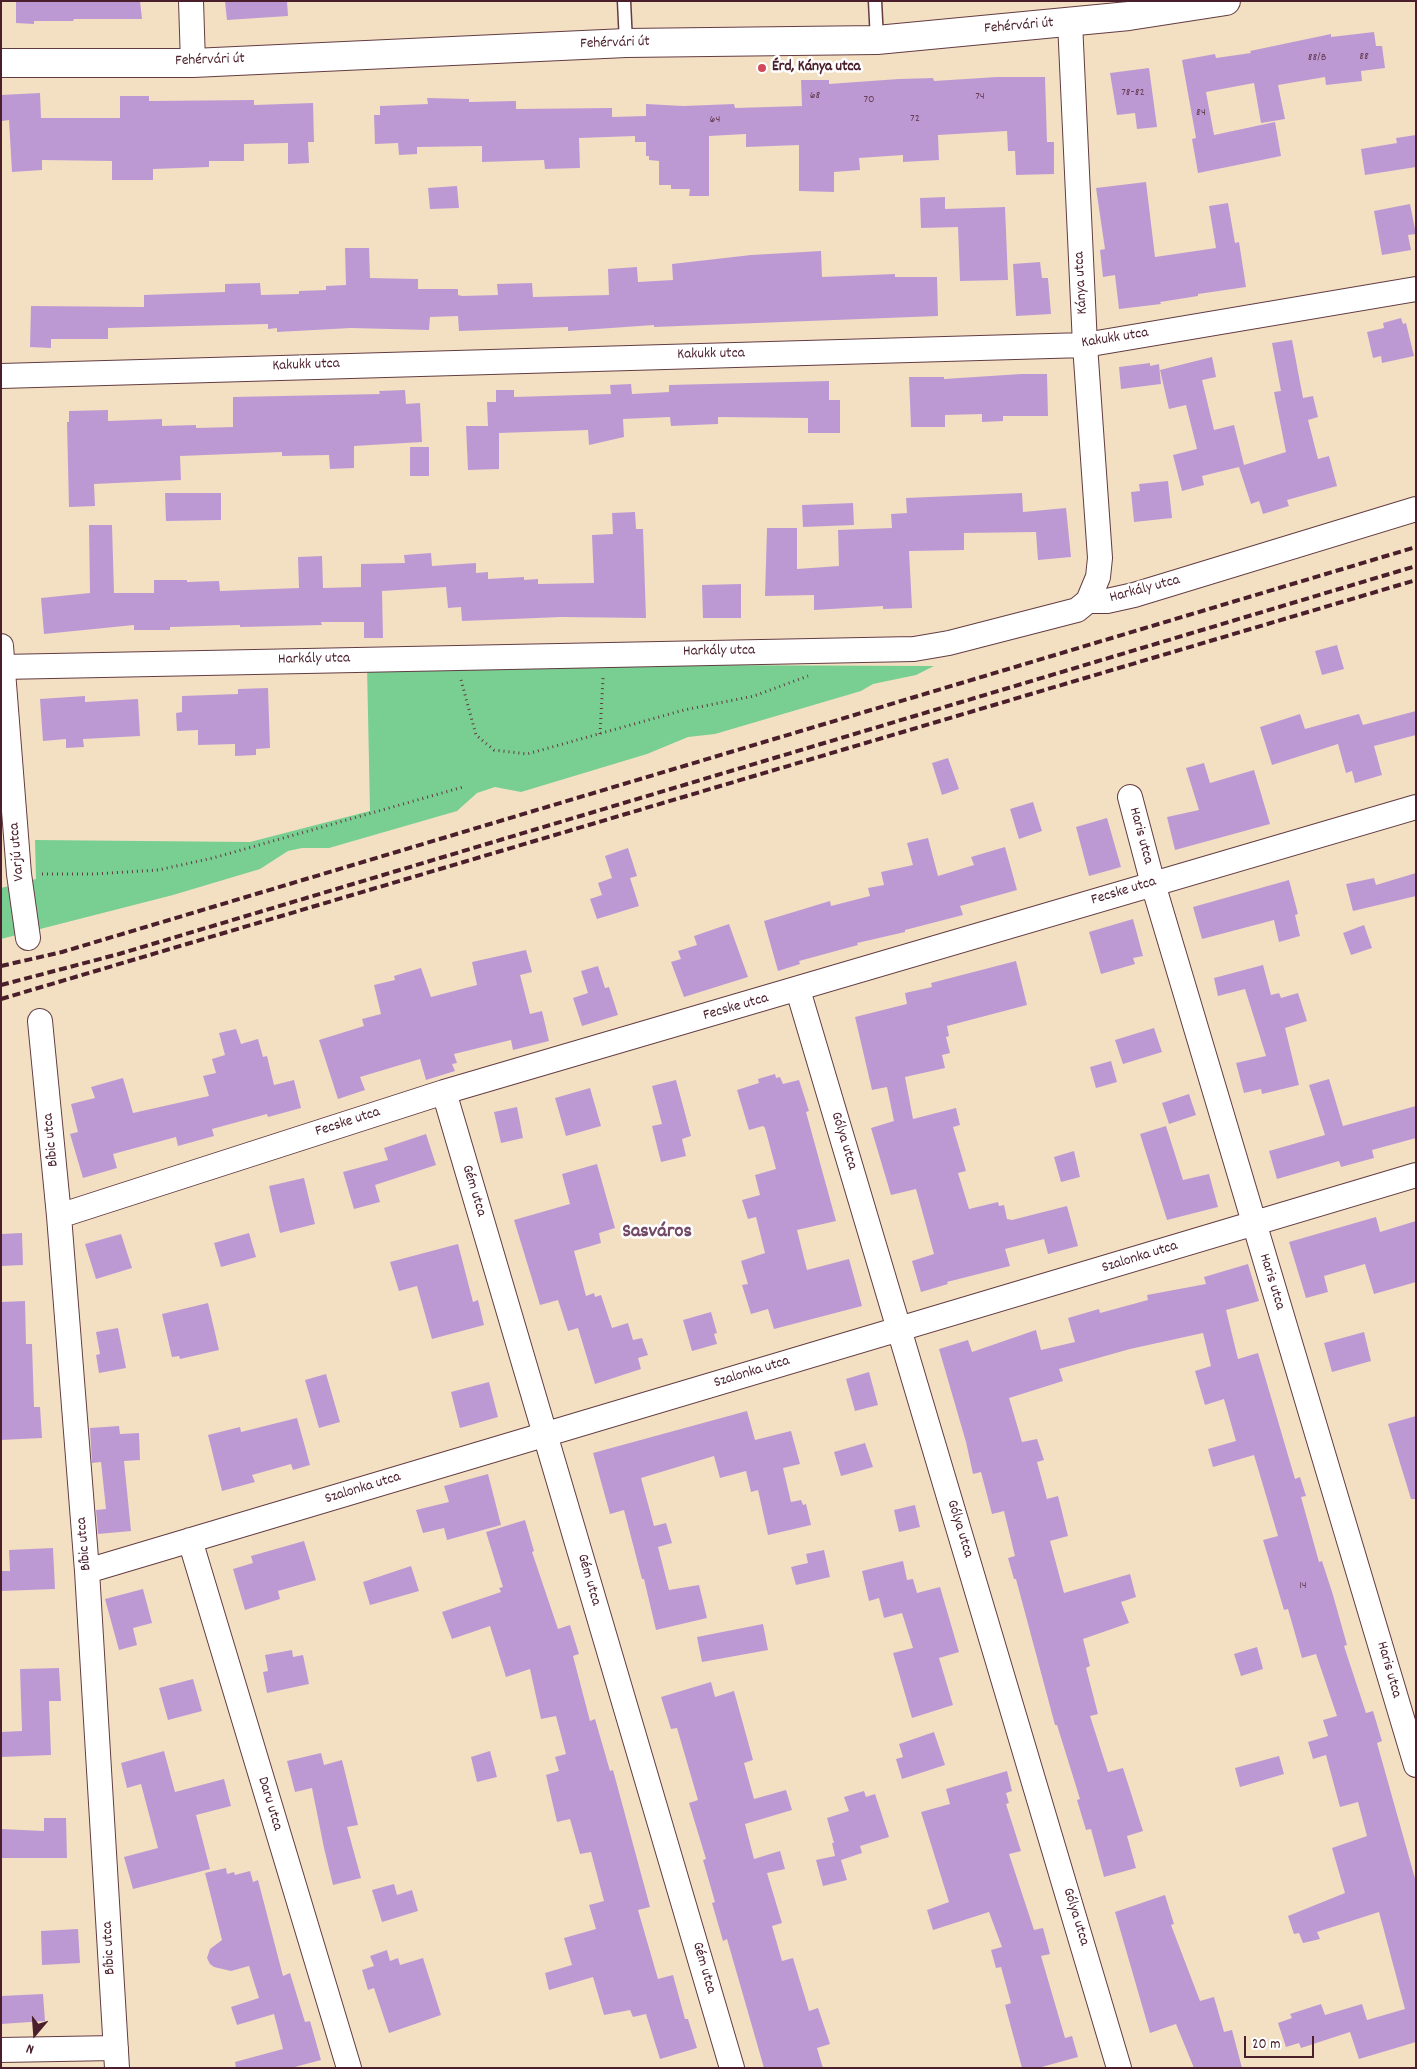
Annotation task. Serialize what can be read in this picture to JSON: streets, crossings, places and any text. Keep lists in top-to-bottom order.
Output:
{
  "streets": {
    "main road": ["Fehérvári út"],
    "street": [
      "Kánya utca",
      "Kakukk utca",
      "Harkály utca",
      "Haris utca",
      "Varjú utca",
      "Fecske utca",
      "Bíbic utca",
      "Gólya utca",
      "Gém utca",
      "Szalonka utca",
      "Daru utca"
    ]
  },
  "crossings": [
    ["Fehérvári út", "Kánya utca"],
    ["Kánya utca", "Kakukk utca"],
    ["Kánya utca", "Harkály utca"],
    ["Harkály utca", "Varjú utca"],
    ["Haris utca", "Fecske utca"],
    ["Haris utca", "Szalonka utca"],
    ["Fecske utca", "Bíbic utca"],
    ["Fecske utca", "Gólya utca"],
    ["Fecske utca", "Gém utca"],
    ["Bíbic utca", "Szalonka utca"],
    ["Gólya utca", "Szalonka utca"],
    ["Gém utca", "Szalonka utca"],
    ["Szalonka utca", "Daru utca"]
  ],
  "districts": ["Sasváros"],
  "places": ["Érd, Kánya utca"],
  "house_numbers": [
    "88",
    "88/B",
    "78-82",
    "68",
    "74",
    "70",
    "84",
    "72",
    "64",
    "14"
  ],
  "scale_bar": "20 m",
  "north": "bottom"
}
